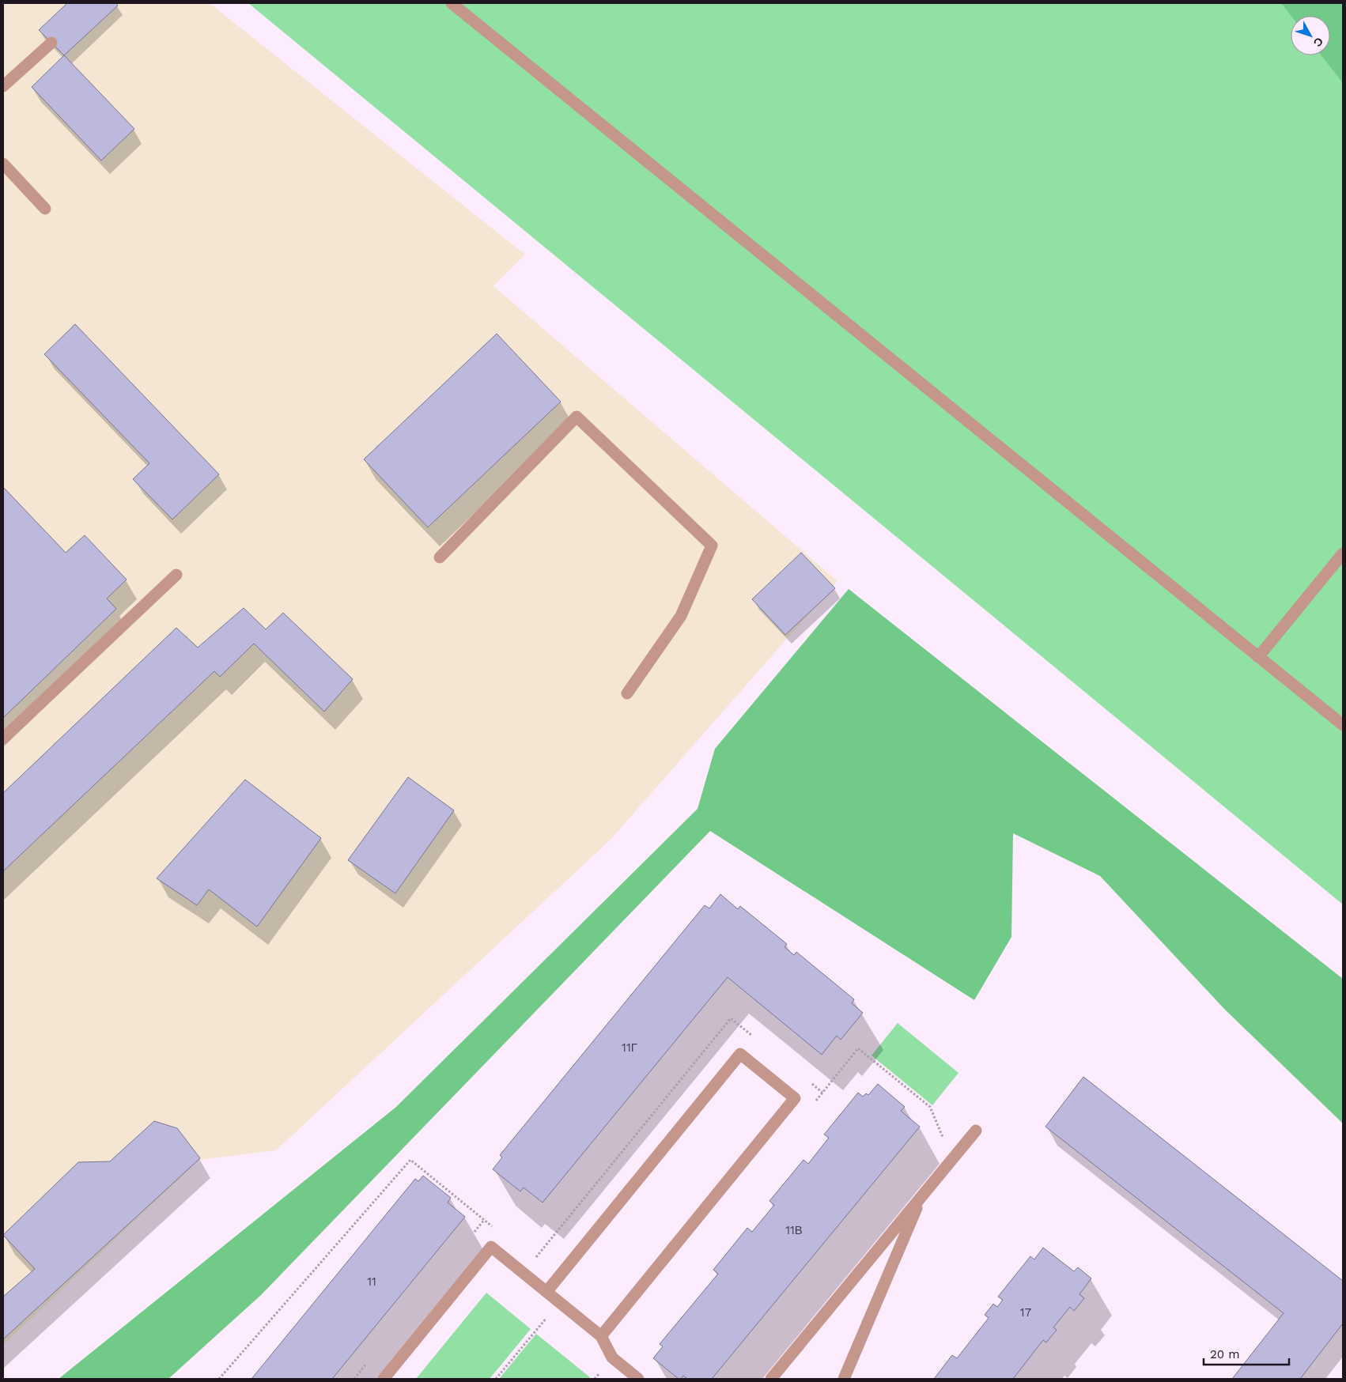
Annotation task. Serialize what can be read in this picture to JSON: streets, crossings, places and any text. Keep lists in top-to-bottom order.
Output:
{
  "house_numbers": [
    "11Г",
    "11В",
    "11",
    "17"
  ],
  "scale_bar": "20 m",
  "north": "bottom right"
}
